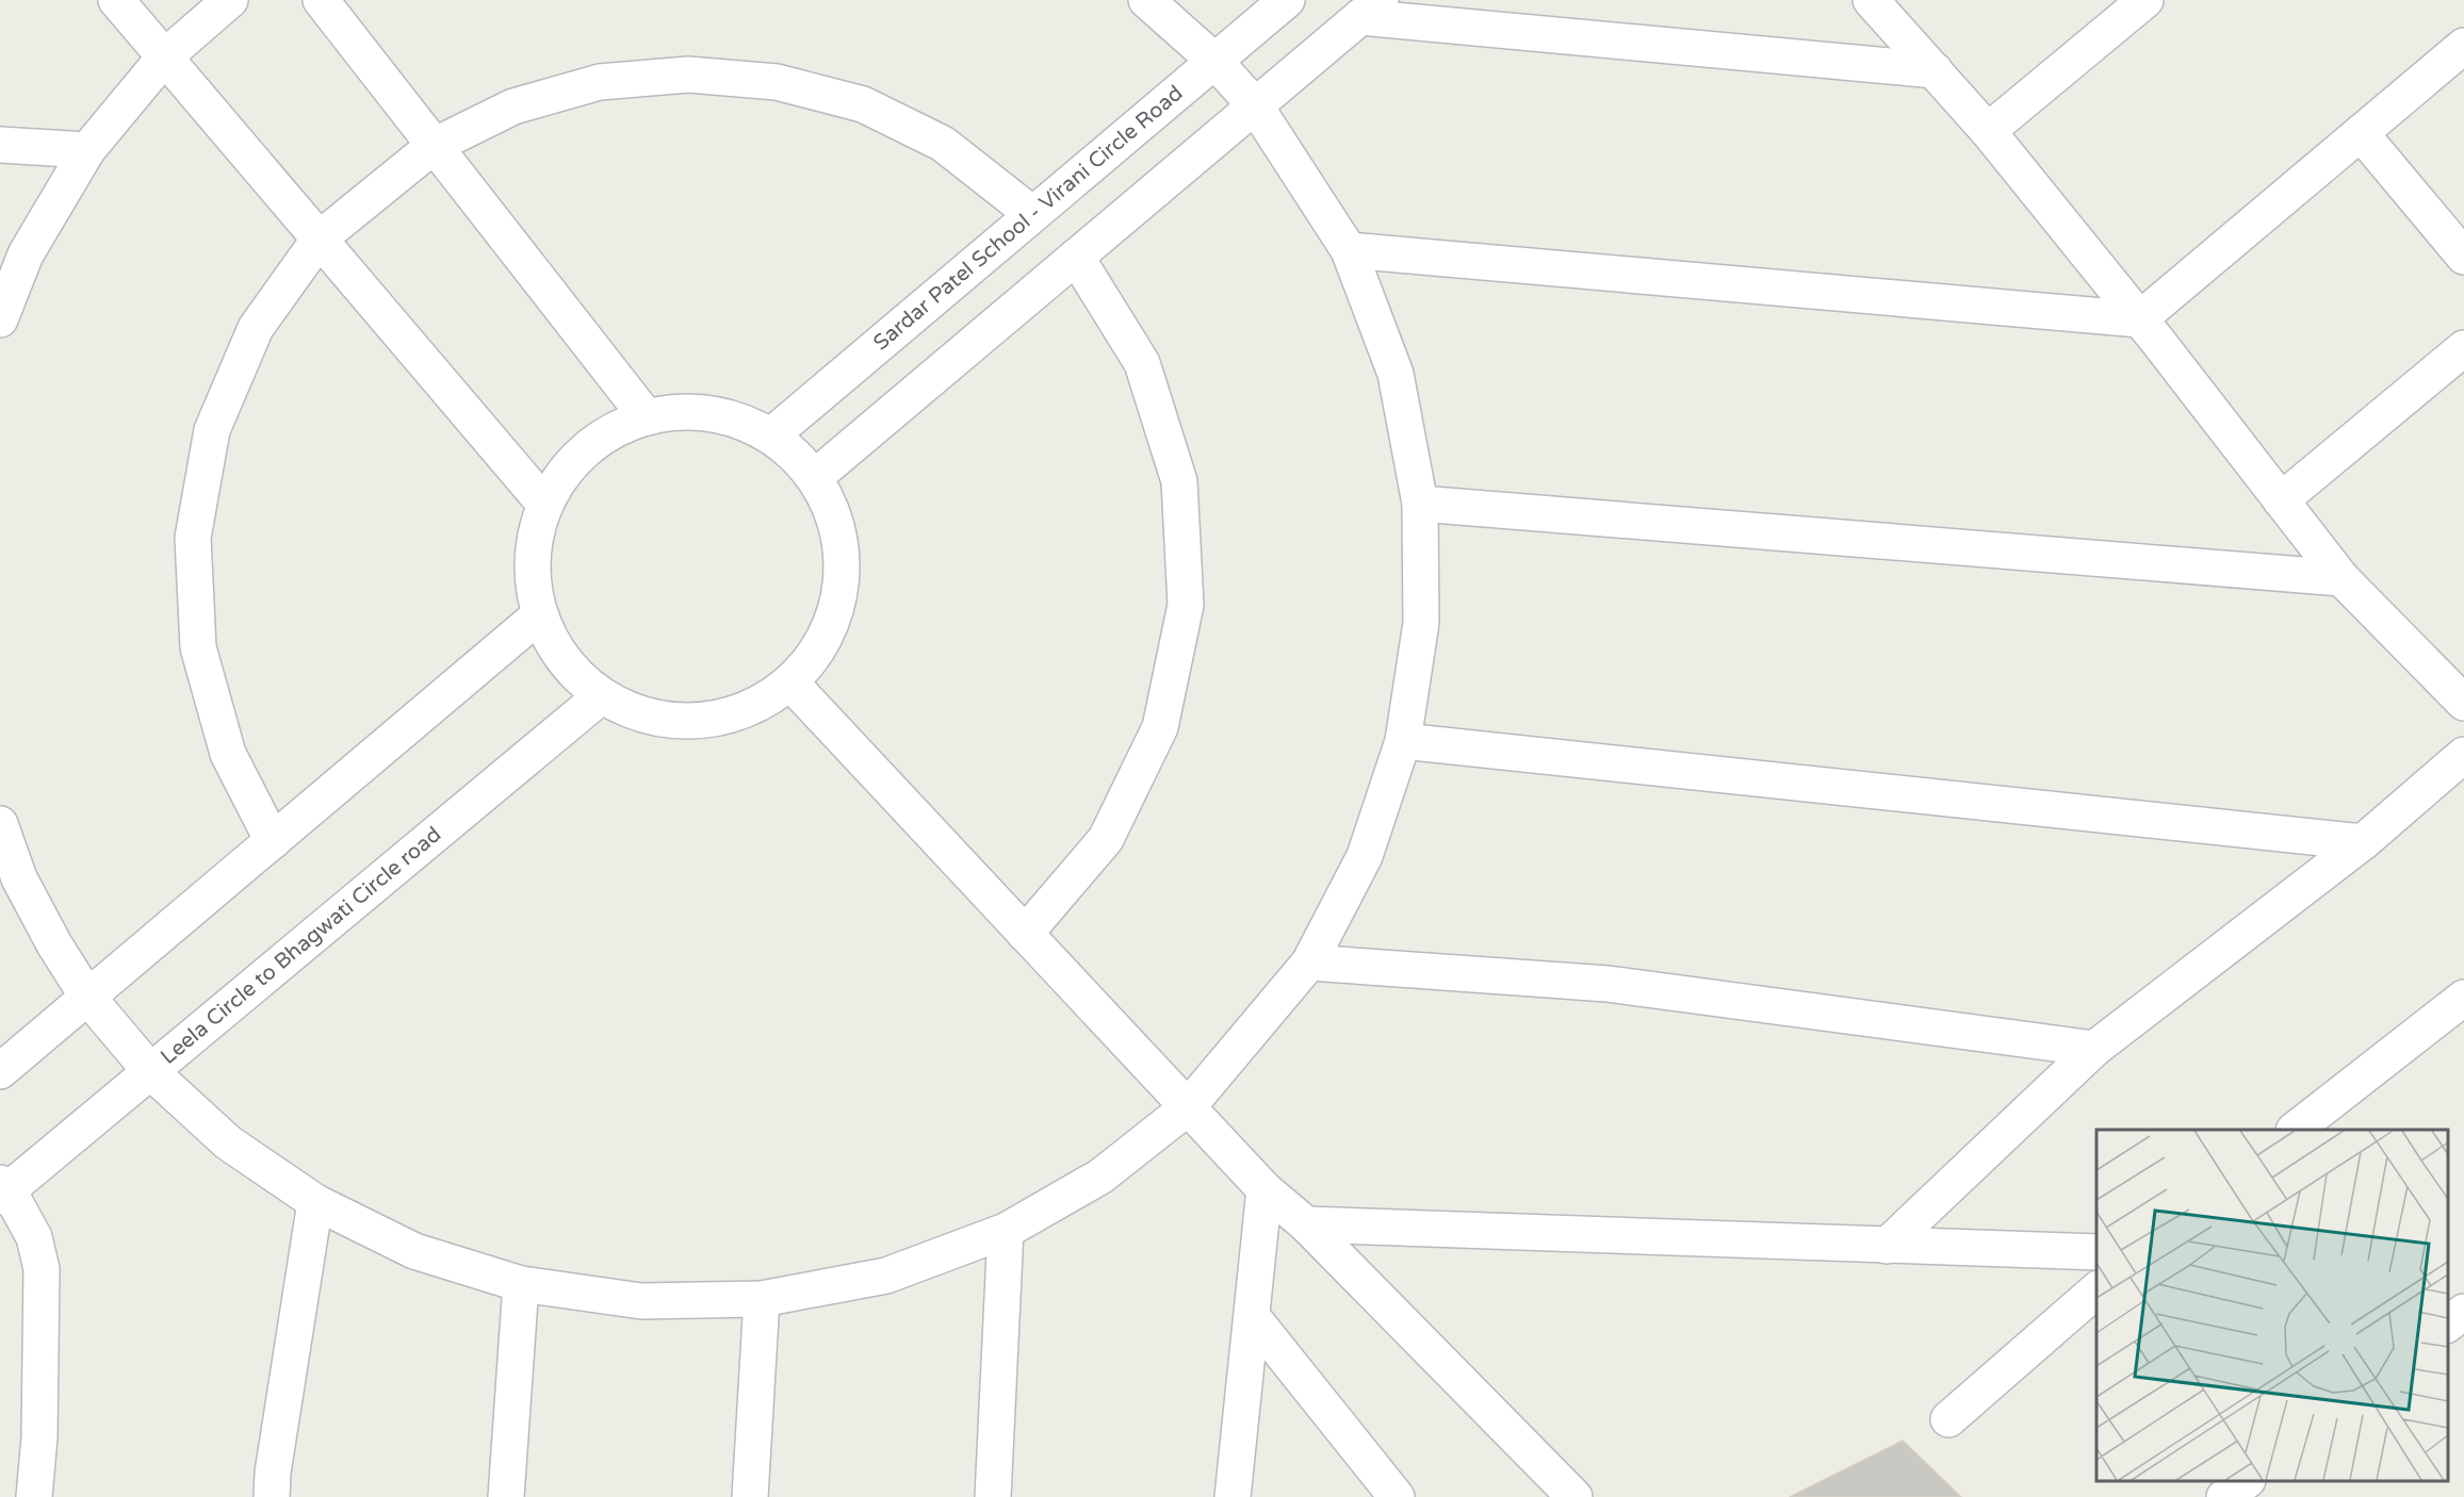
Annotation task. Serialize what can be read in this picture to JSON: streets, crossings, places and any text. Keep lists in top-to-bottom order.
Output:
{
  "streets": {
    "street": ["Sardar Patel School - Virani Circle Road", "Leela Circle to Bhagwati Circle road"]
  }
}
